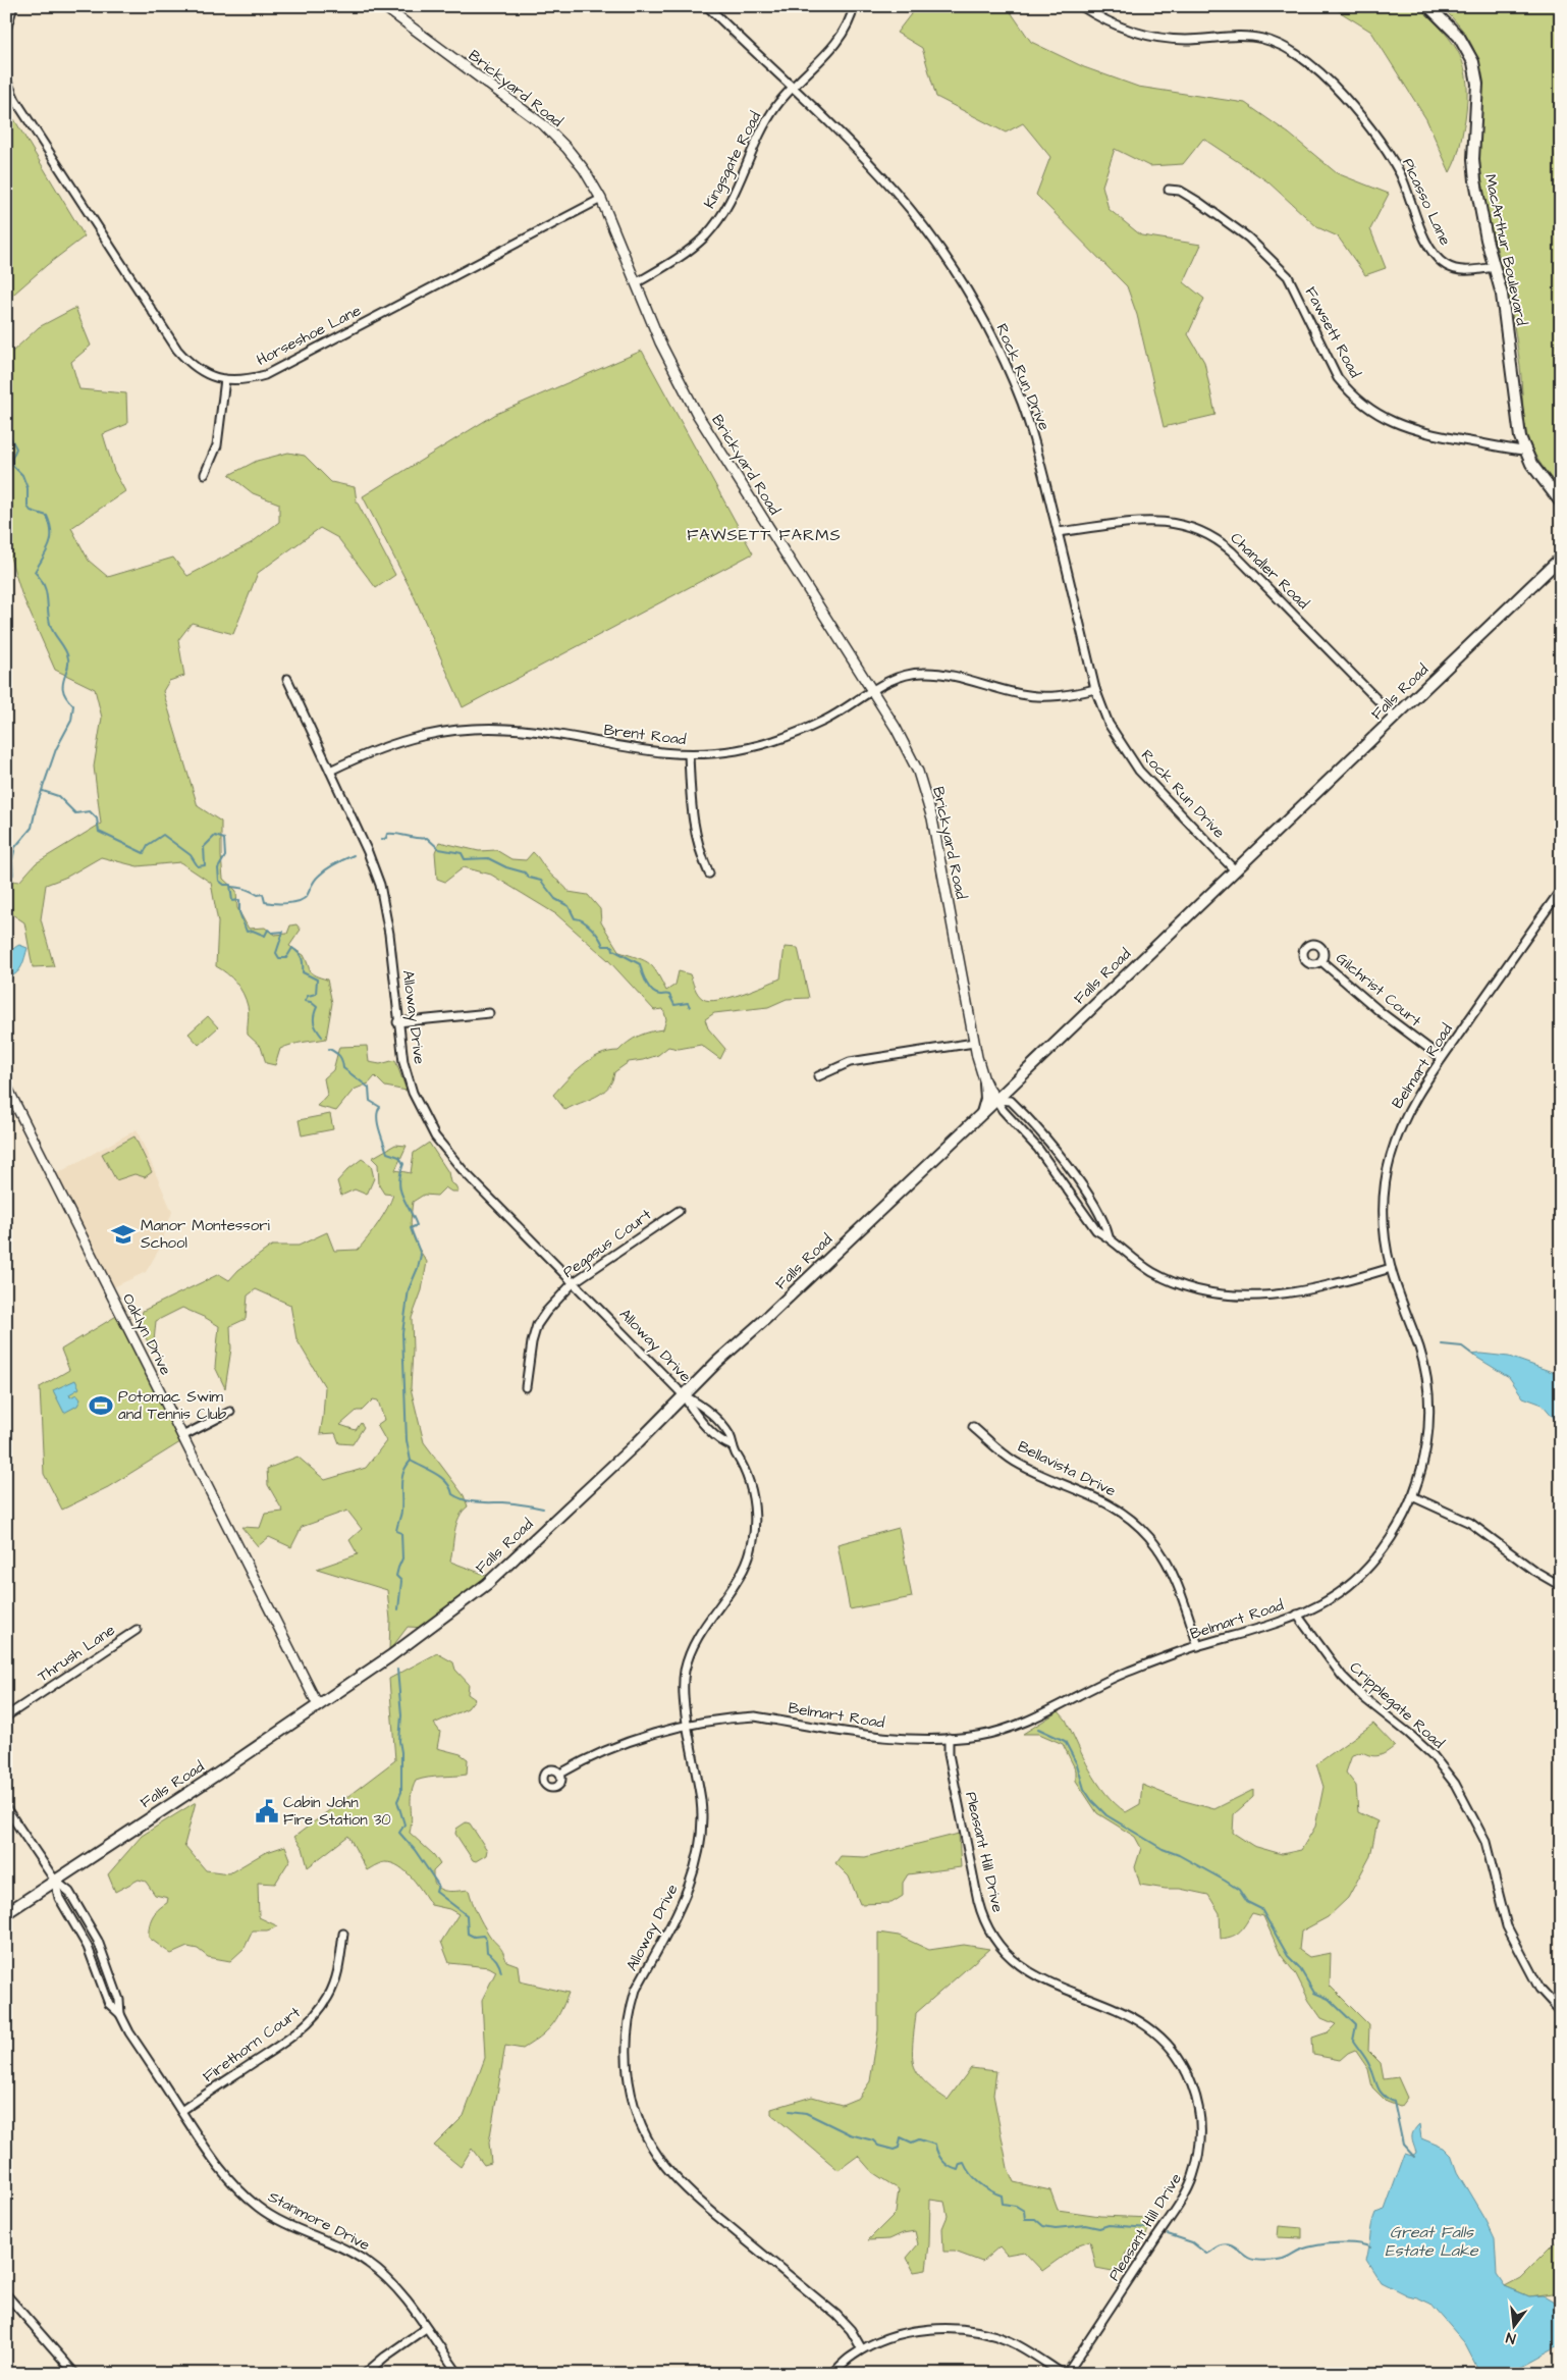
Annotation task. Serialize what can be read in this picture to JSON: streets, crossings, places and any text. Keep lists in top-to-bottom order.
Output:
{
  "streets": {
    "main road": ["MacArthur Boulevard", "Falls Road"],
    "street": [
      "Brickyard Road",
      "Kingsgate Road",
      "Picasso Lane",
      "Fawsett Road",
      "Horseshoe Lane",
      "Rock Run Drive",
      "Chandler Road",
      "Brent Road",
      "Gilchrist Court",
      "Alloway Drive",
      "Belmart Road",
      "Pegasus Court",
      "Oaklyn Drive",
      "Bellavista Drive",
      "Thrush Lane",
      "Cripplegate Road",
      "Pleasant Hill Drive",
      "Firethorn Court",
      "Stanmore Drive"
    ]
  },
  "crossings": [
    ["Brickyard Road", "Kingsgate Road"],
    ["Brickyard Road", "Horseshoe Lane"],
    ["Brickyard Road", "Falls Road"],
    ["Brickyard Road", "Brent Road"],
    ["Brickyard Road", "Belmart Road"],
    ["Kingsgate Road", "Rock Run Drive"],
    ["Picasso Lane", "MacArthur Boulevard"],
    ["MacArthur Boulevard", "Fawsett Road"],
    ["Rock Run Drive", "Chandler Road"],
    ["Rock Run Drive", "Falls Road"],
    ["Rock Run Drive", "Brent Road"],
    ["Chandler Road", "Falls Road"],
    ["Falls Road", "Alloway Drive"],
    ["Falls Road", "Oaklyn Drive"],
    ["Falls Road", "Stanmore Drive"],
    ["Brent Road", "Alloway Drive"],
    ["Gilchrist Court", "Belmart Road"],
    ["Alloway Drive", "Belmart Road"],
    ["Alloway Drive", "Pegasus Court"],
    ["Belmart Road", "Bellavista Drive"],
    ["Belmart Road", "Cripplegate Road"],
    ["Belmart Road", "Pleasant Hill Drive"],
    ["Firethorn Court", "Stanmore Drive"]
  ],
  "districts": ["FAWSETT FARMS"],
  "water": ["Great Falls Estate Lake"],
  "places": {
    "school or university": ["Manor Montessori School"],
    "sports": ["Potomac Swim and Tennis Club"],
    "public building": ["Cabin John Fire Station 30"]
  },
  "north": "bottom"
}
